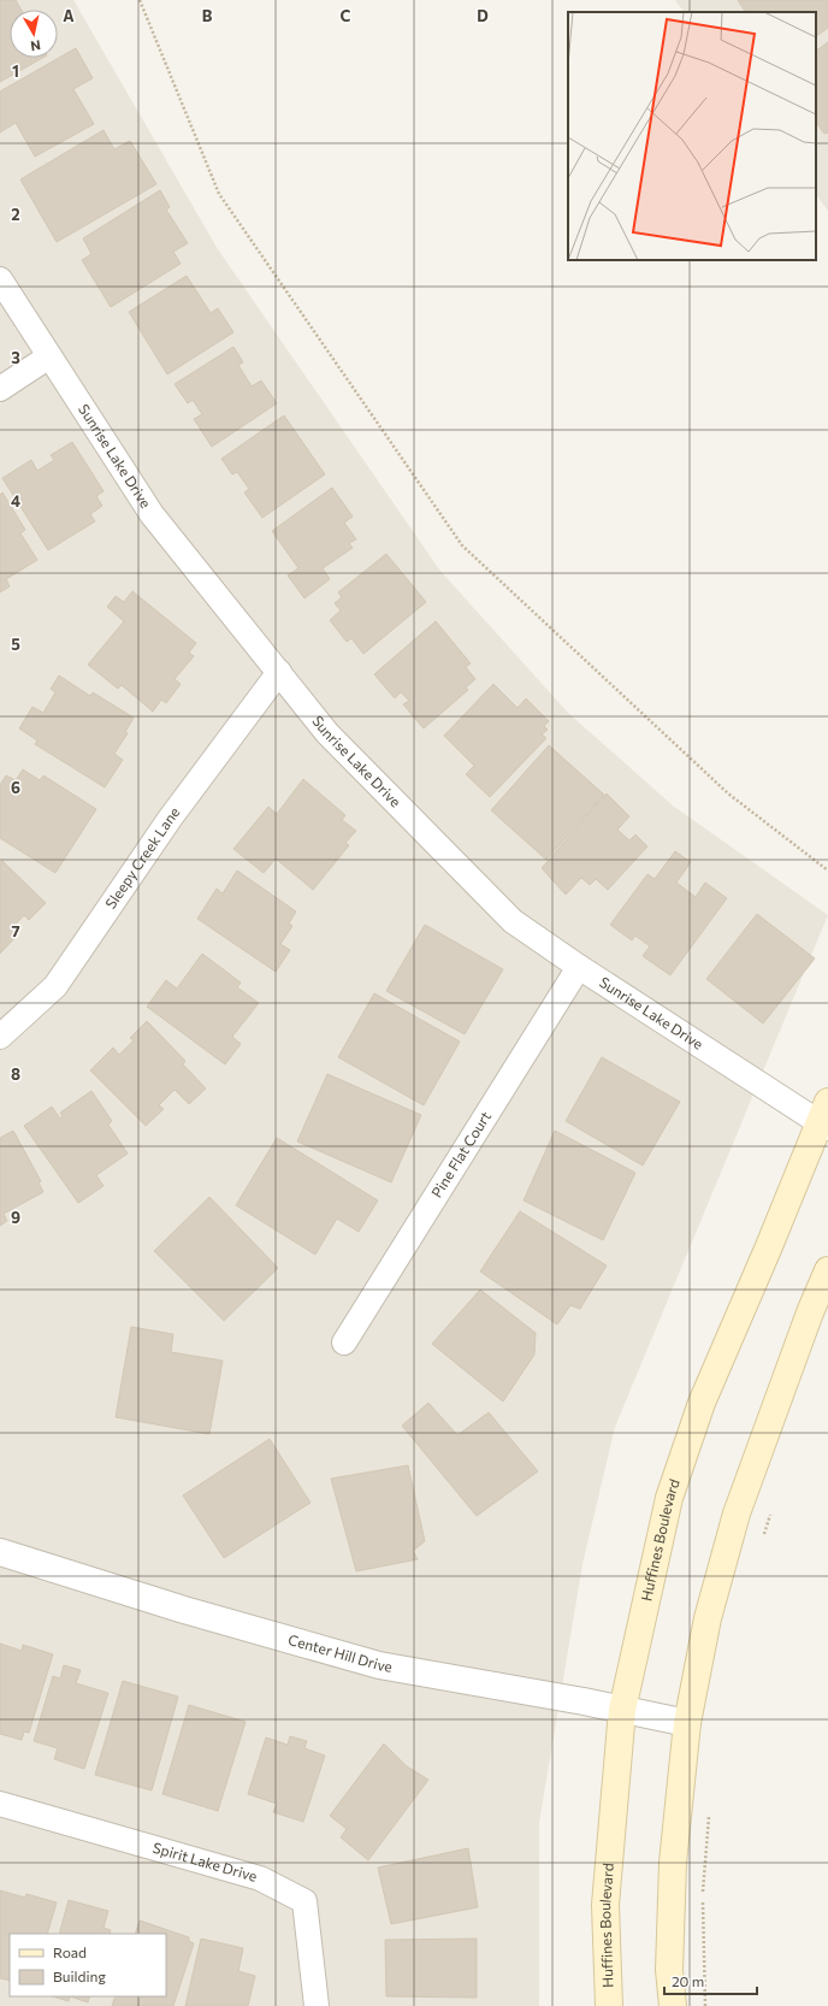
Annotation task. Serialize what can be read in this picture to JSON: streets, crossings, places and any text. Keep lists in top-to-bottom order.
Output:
{
  "streets": {
    "main road": ["Huffines Boulevard"],
    "street": [
      "Sunrise Lake Drive",
      "Sleepy Creek Lane",
      "Pine Flat Court",
      "Center Hill Drive",
      "Spirit Lake Drive"
    ]
  },
  "crossings": [
    ["Sunrise Lake Drive", "Sleepy Creek Lane"],
    ["Sunrise Lake Drive", "Pine Flat Court"],
    ["Sunrise Lake Drive", "Huffines Boulevard"],
    ["Huffines Boulevard", "Center Hill Drive"]
  ],
  "legend": ["Road", "Building"],
  "scale_bar": "20 m",
  "north": "bottom",
  "grid": {
    "columns": [
      "A",
      "B",
      "C",
      "D"
    ],
    "rows": [
      "1",
      "2",
      "3",
      "4",
      "5",
      "6",
      "7",
      "8",
      "9"
    ]
  }
}
